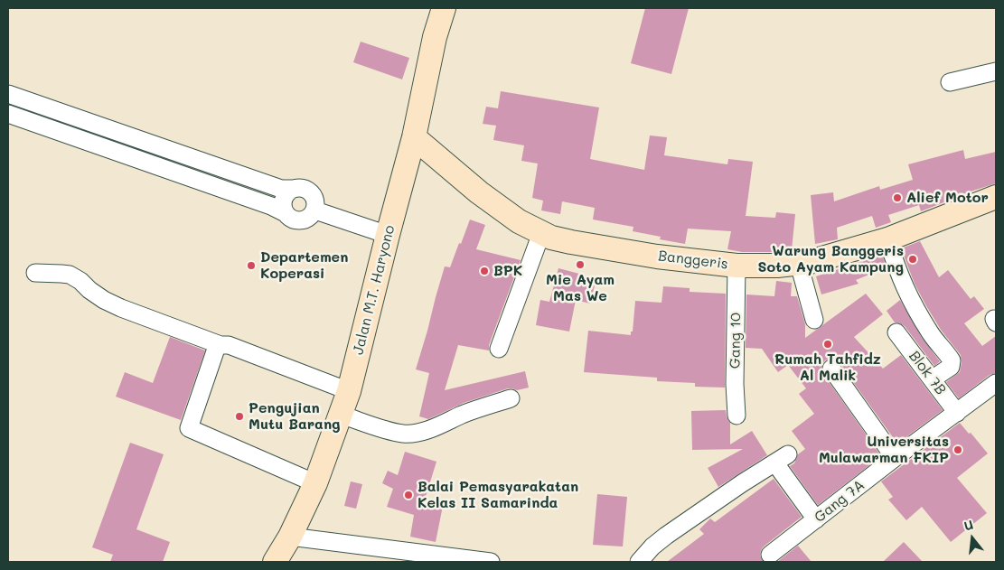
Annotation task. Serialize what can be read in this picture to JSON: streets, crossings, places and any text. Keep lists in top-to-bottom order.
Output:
{
  "streets": {
    "street": [
      "Banggeris",
      "Jalan M.T. Haryono",
      "Gang 10",
      "Blok 7B",
      "Gang 7A"
    ]
  },
  "crossings": [
    ["Banggeris", "Jalan M.T. Haryono"],
    ["Banggeris", "Gang 10"],
    ["Blok 7B", "Gang 7A"]
  ],
  "places": [
    "Alief Motor",
    "Warung Banggeris Soto Ayam Kampung",
    "Mie Ayam Mas We",
    "Departemen Koperasi",
    "BPK",
    "Rumah Tahfidz Al Malik",
    "Pengujian Mutu Barang",
    "Universitas Mulawarman FKIP",
    "Balai Pemasyarakatan Kelas II Samarinda"
  ],
  "north": "top"
}
